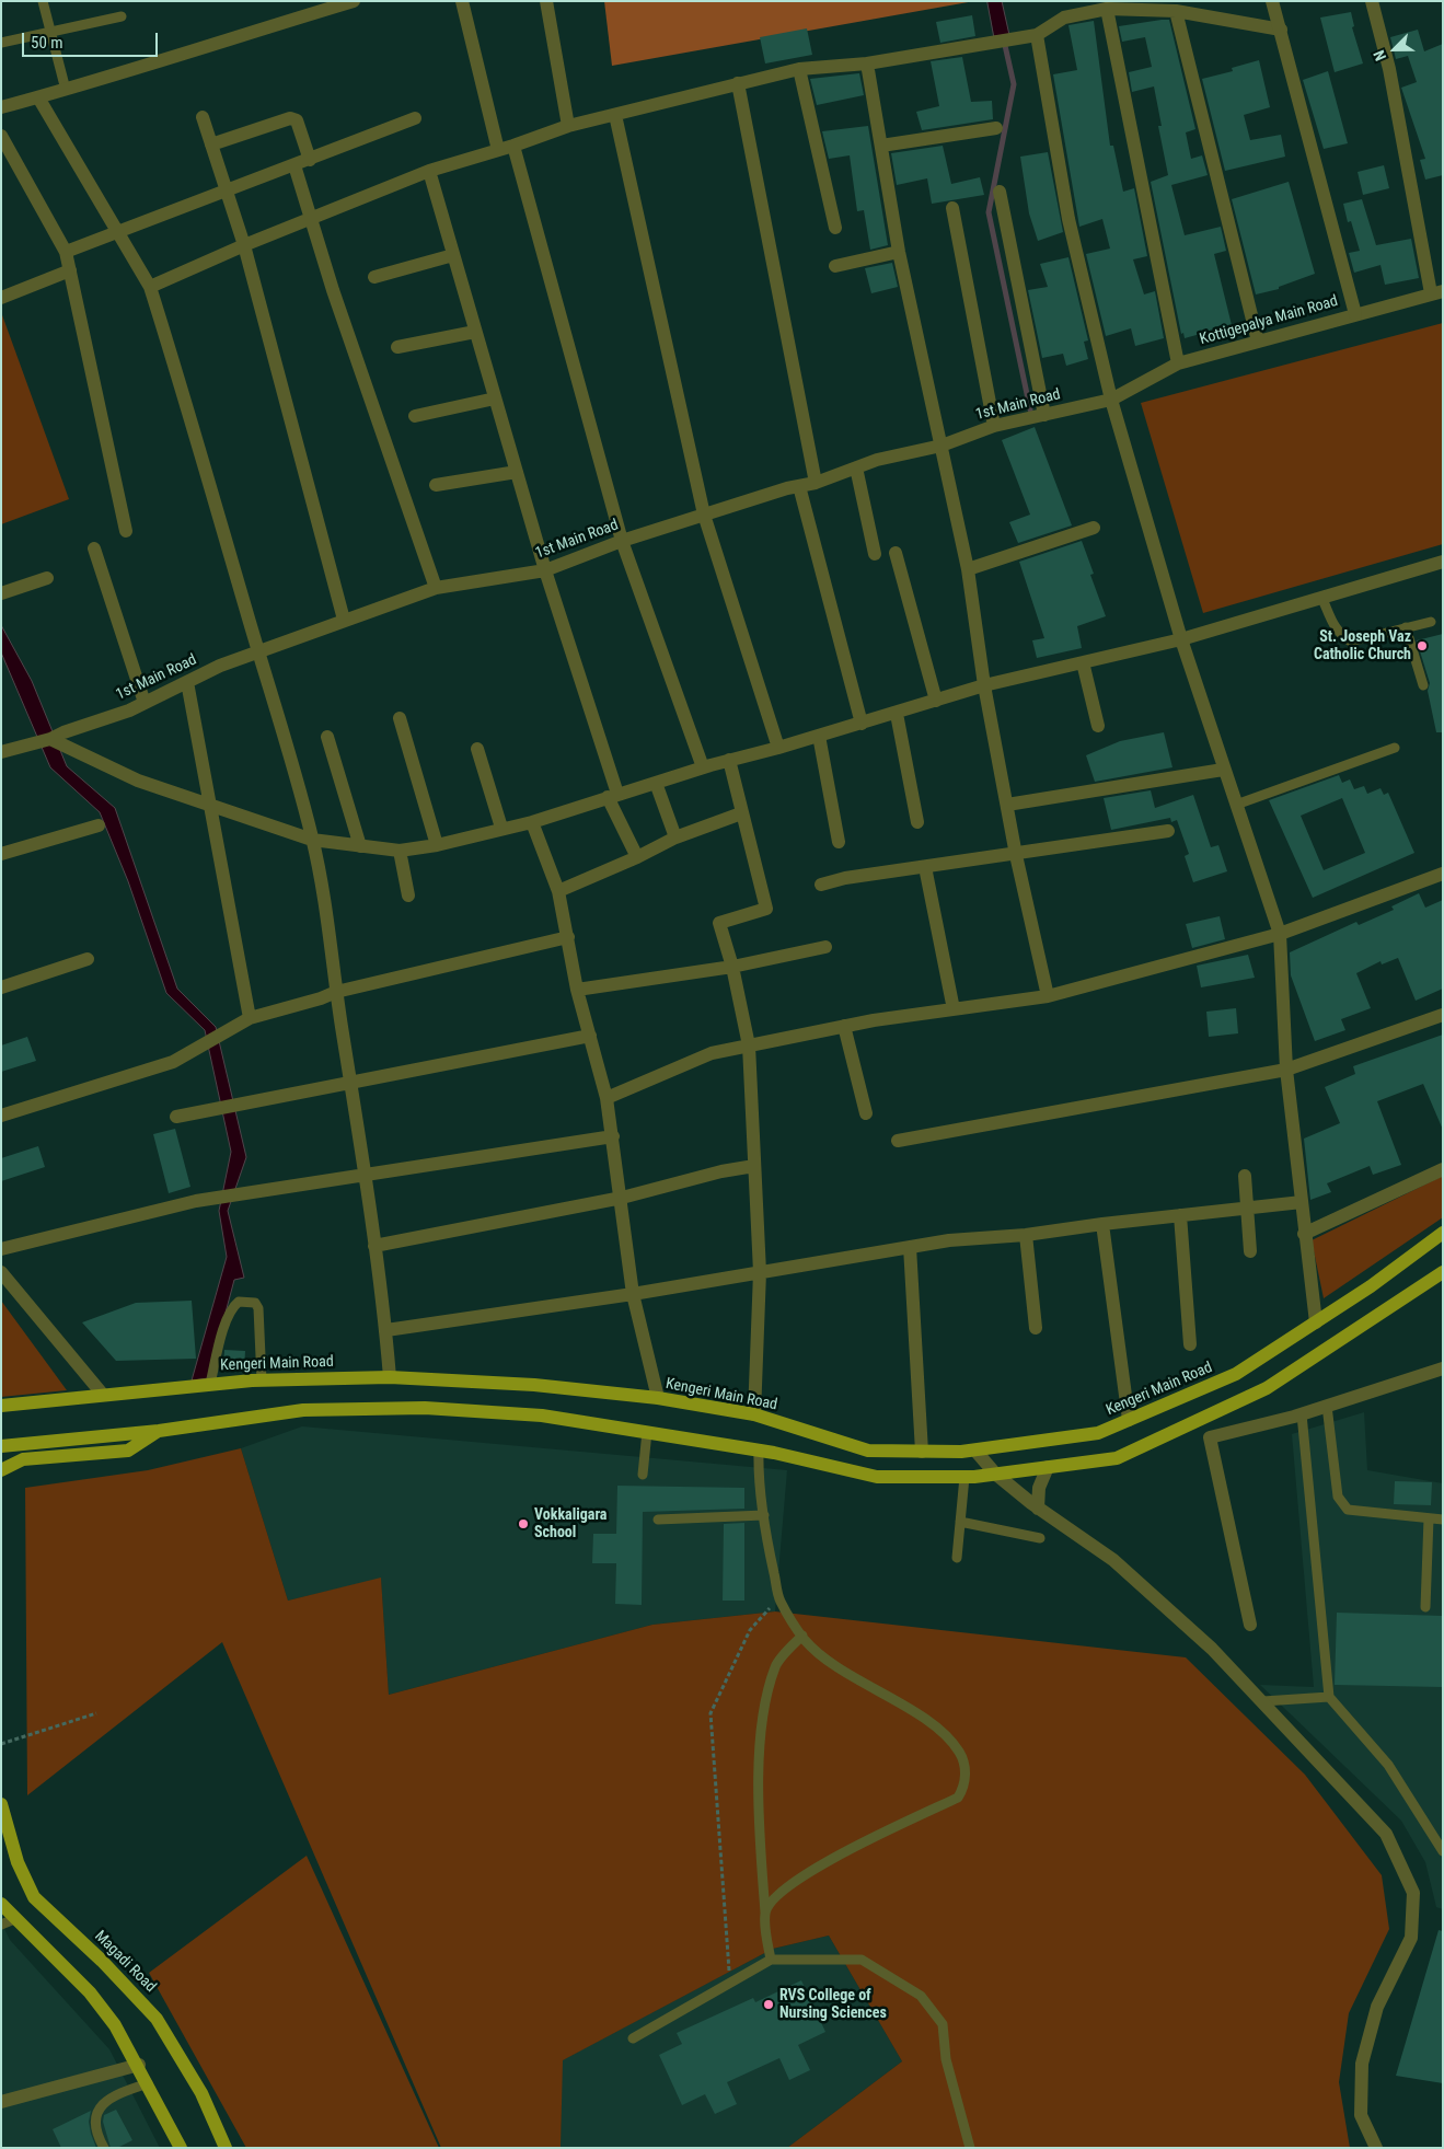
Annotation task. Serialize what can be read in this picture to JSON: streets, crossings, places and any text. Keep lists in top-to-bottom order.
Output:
{
  "streets": {
    "main road": ["Kengeri Main Road", "Magadi Road"],
    "street": ["Kottigepalya Main Road", "1st Main Road"]
  },
  "crossings": [
    ["Kottigepalya Main Road", "1st Main Road"]
  ],
  "places": ["St. Joseph Vaz Catholic Church", "Vokkaligara School", "RVS College of Nursing Sciences"],
  "scale_bar": "50 m",
  "north": "bottom left"
}
